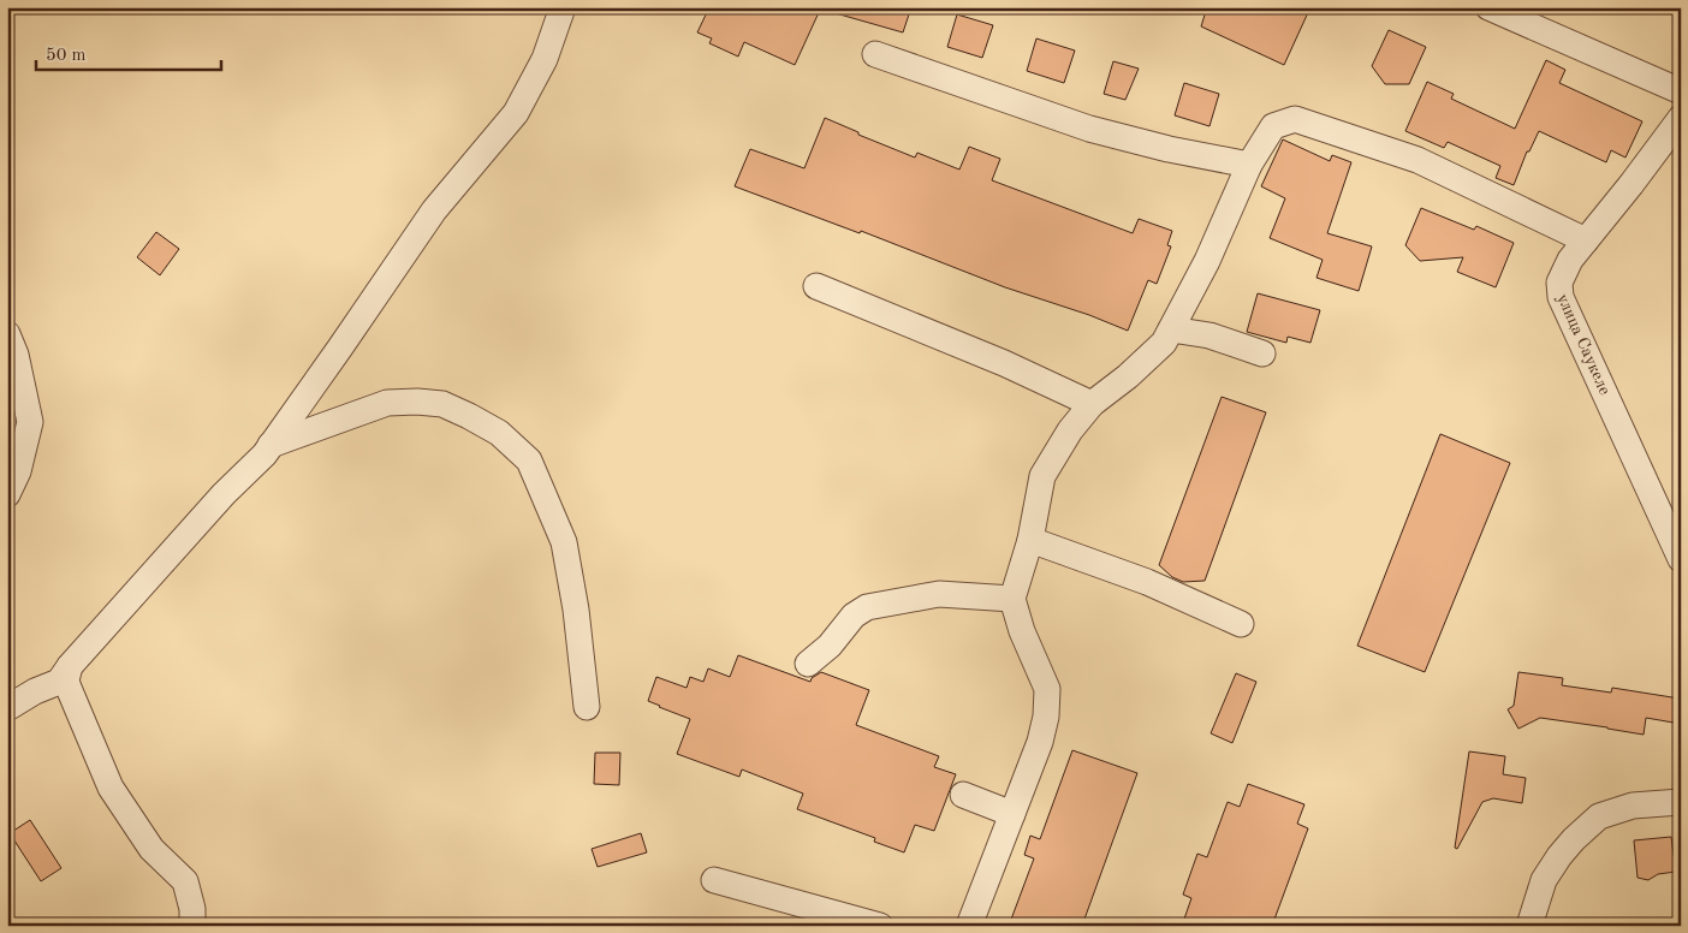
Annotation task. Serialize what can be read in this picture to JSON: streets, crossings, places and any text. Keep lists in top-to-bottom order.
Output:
{
  "streets": {
    "street": ["улица Саукеле"]
  },
  "scale_bar": "50 m"
}
